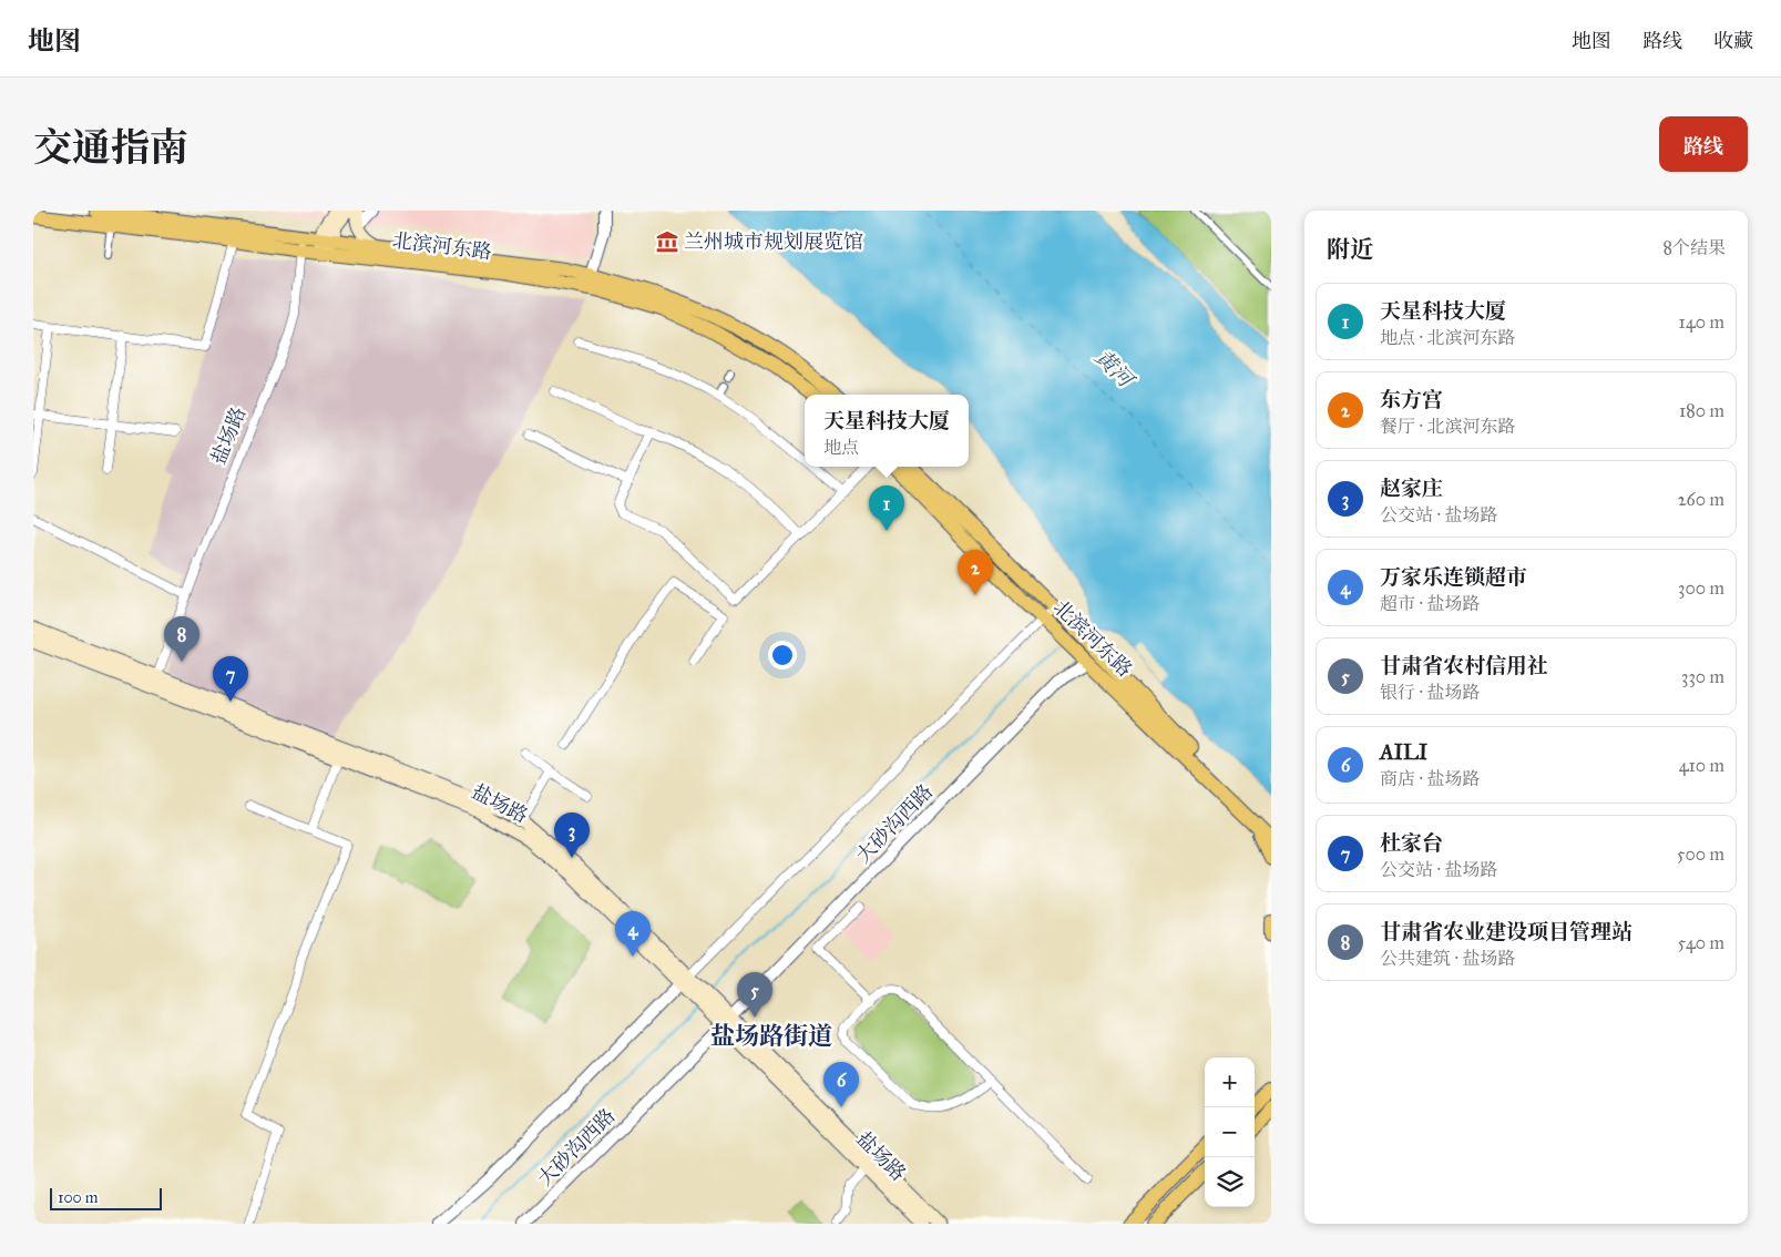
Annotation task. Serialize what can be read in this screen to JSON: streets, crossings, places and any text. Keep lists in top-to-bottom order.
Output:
{
  "streets": {
    "main road": ["北滨河东路", "盐场路"],
    "street": ["大砂沟西路"]
  },
  "crossings": [
    ["北滨河东路", "盐场路"],
    ["北滨河东路", "大砂沟西路"],
    ["盐场路", "大砂沟西路"]
  ],
  "districts": ["盐场路街道"],
  "water": ["黄河"],
  "places": {
    "museum": ["兰州城市规划展览馆"]
  },
  "scale_bar": "100 m",
  "page": {
    "header": "地图",
    "nav": ["地图", "路线", "收藏"],
    "title": "交通指南",
    "buttons": "路线",
    "heading": ["附近", "8个结果"],
    "list": [
      {
        "mark": "1",
        "name": "天星科技大厦",
        "note": "地点 · 北滨河东路",
        "value": "140 m"
      },
      {
        "mark": "2",
        "name": "东方宫",
        "note": "餐厅 · 北滨河东路",
        "value": "180 m"
      },
      {
        "mark": "3",
        "name": "赵家庄",
        "note": "公交站 · 盐场路",
        "value": "260 m"
      },
      {
        "mark": "4",
        "name": "万家乐连锁超市",
        "note": "超市 · 盐场路",
        "value": "300 m"
      },
      {
        "mark": "5",
        "name": "甘肃省农村信用社",
        "note": "银行 · 盐场路",
        "value": "330 m"
      },
      {
        "mark": "6",
        "name": "AILI",
        "note": "商店 · 盐场路",
        "value": "410 m"
      },
      {
        "mark": "7",
        "name": "杜家台",
        "note": "公交站 · 盐场路",
        "value": "500 m"
      },
      {
        "mark": "8",
        "name": "甘肃省农业建设项目管理站",
        "note": "公共建筑 · 盐场路",
        "value": "540 m"
      }
    ],
    "popup": ["天星科技大厦", "地点"],
    "pins": [
      "1",
      "2",
      "8",
      "7",
      "3",
      "4",
      "5",
      "6"
    ],
    "map_buttons": ["+", "−"],
    "scale": "100 m"
  }
}
